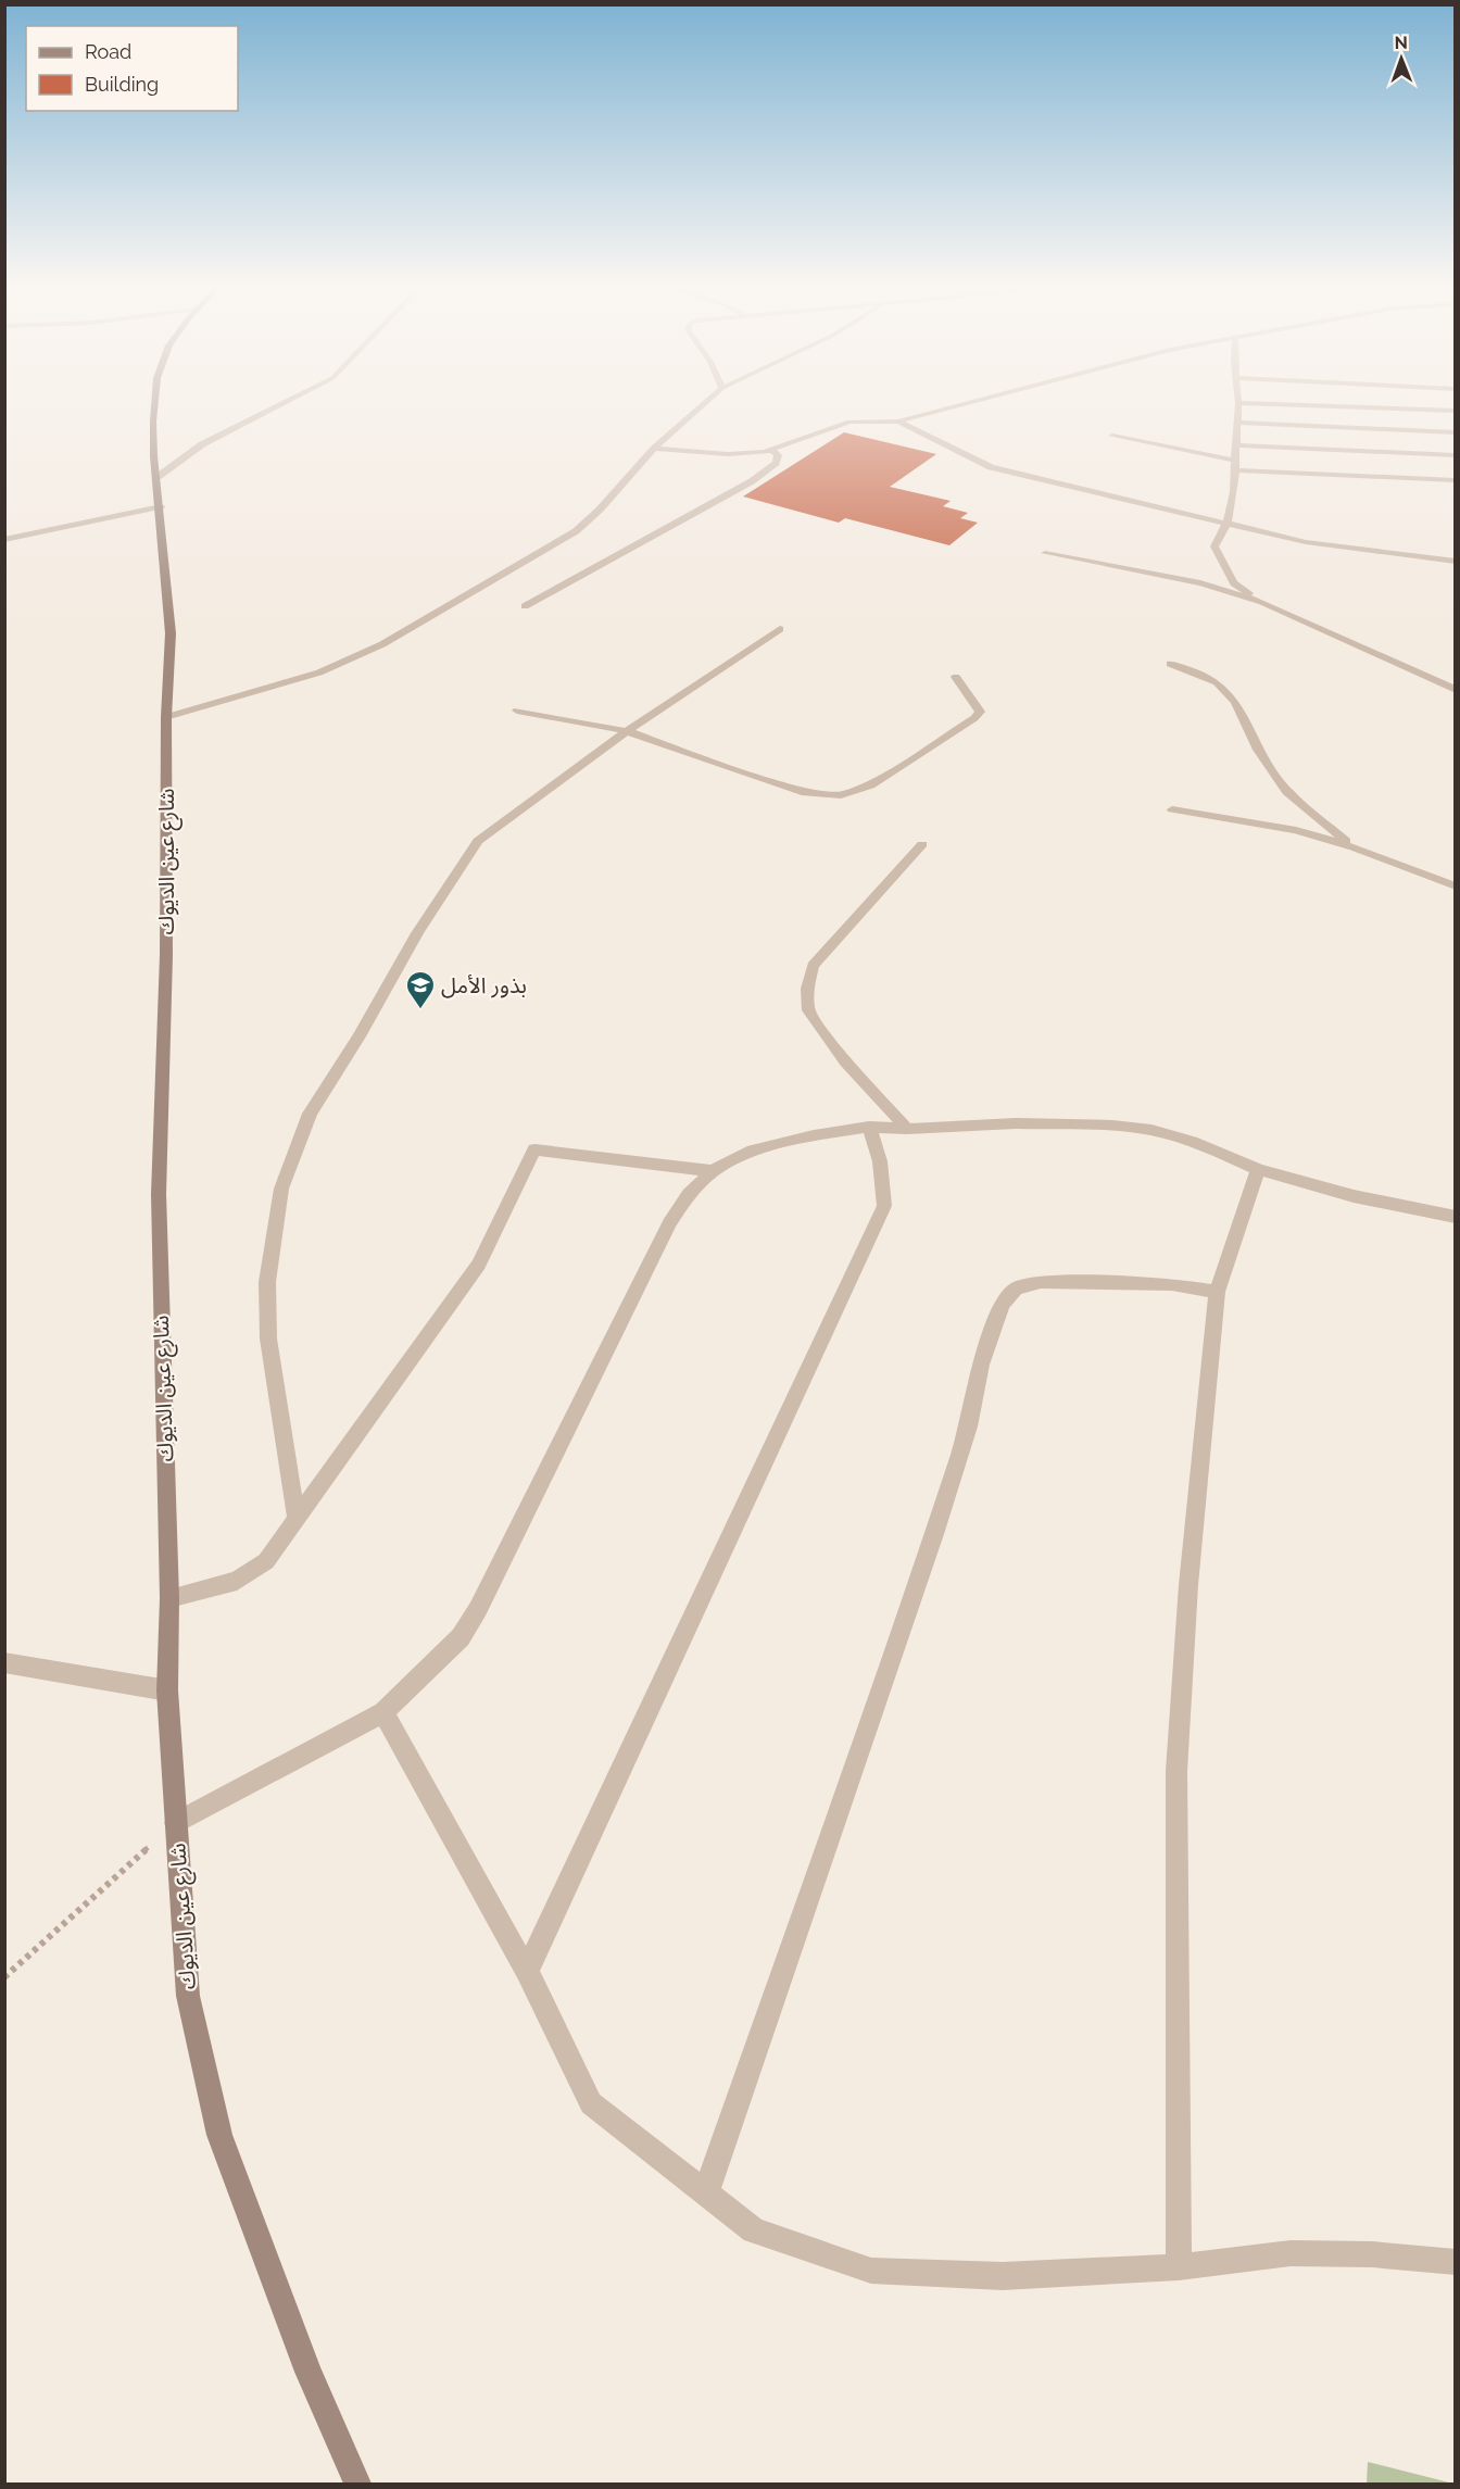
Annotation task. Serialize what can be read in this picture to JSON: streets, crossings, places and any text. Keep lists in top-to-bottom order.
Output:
{
  "streets": {
    "main road": ["شارع عين الديوك"]
  },
  "places": {
    "school or university": ["بذور الأمل"]
  },
  "legend": ["Road", "Building"],
  "north": "top"
}
